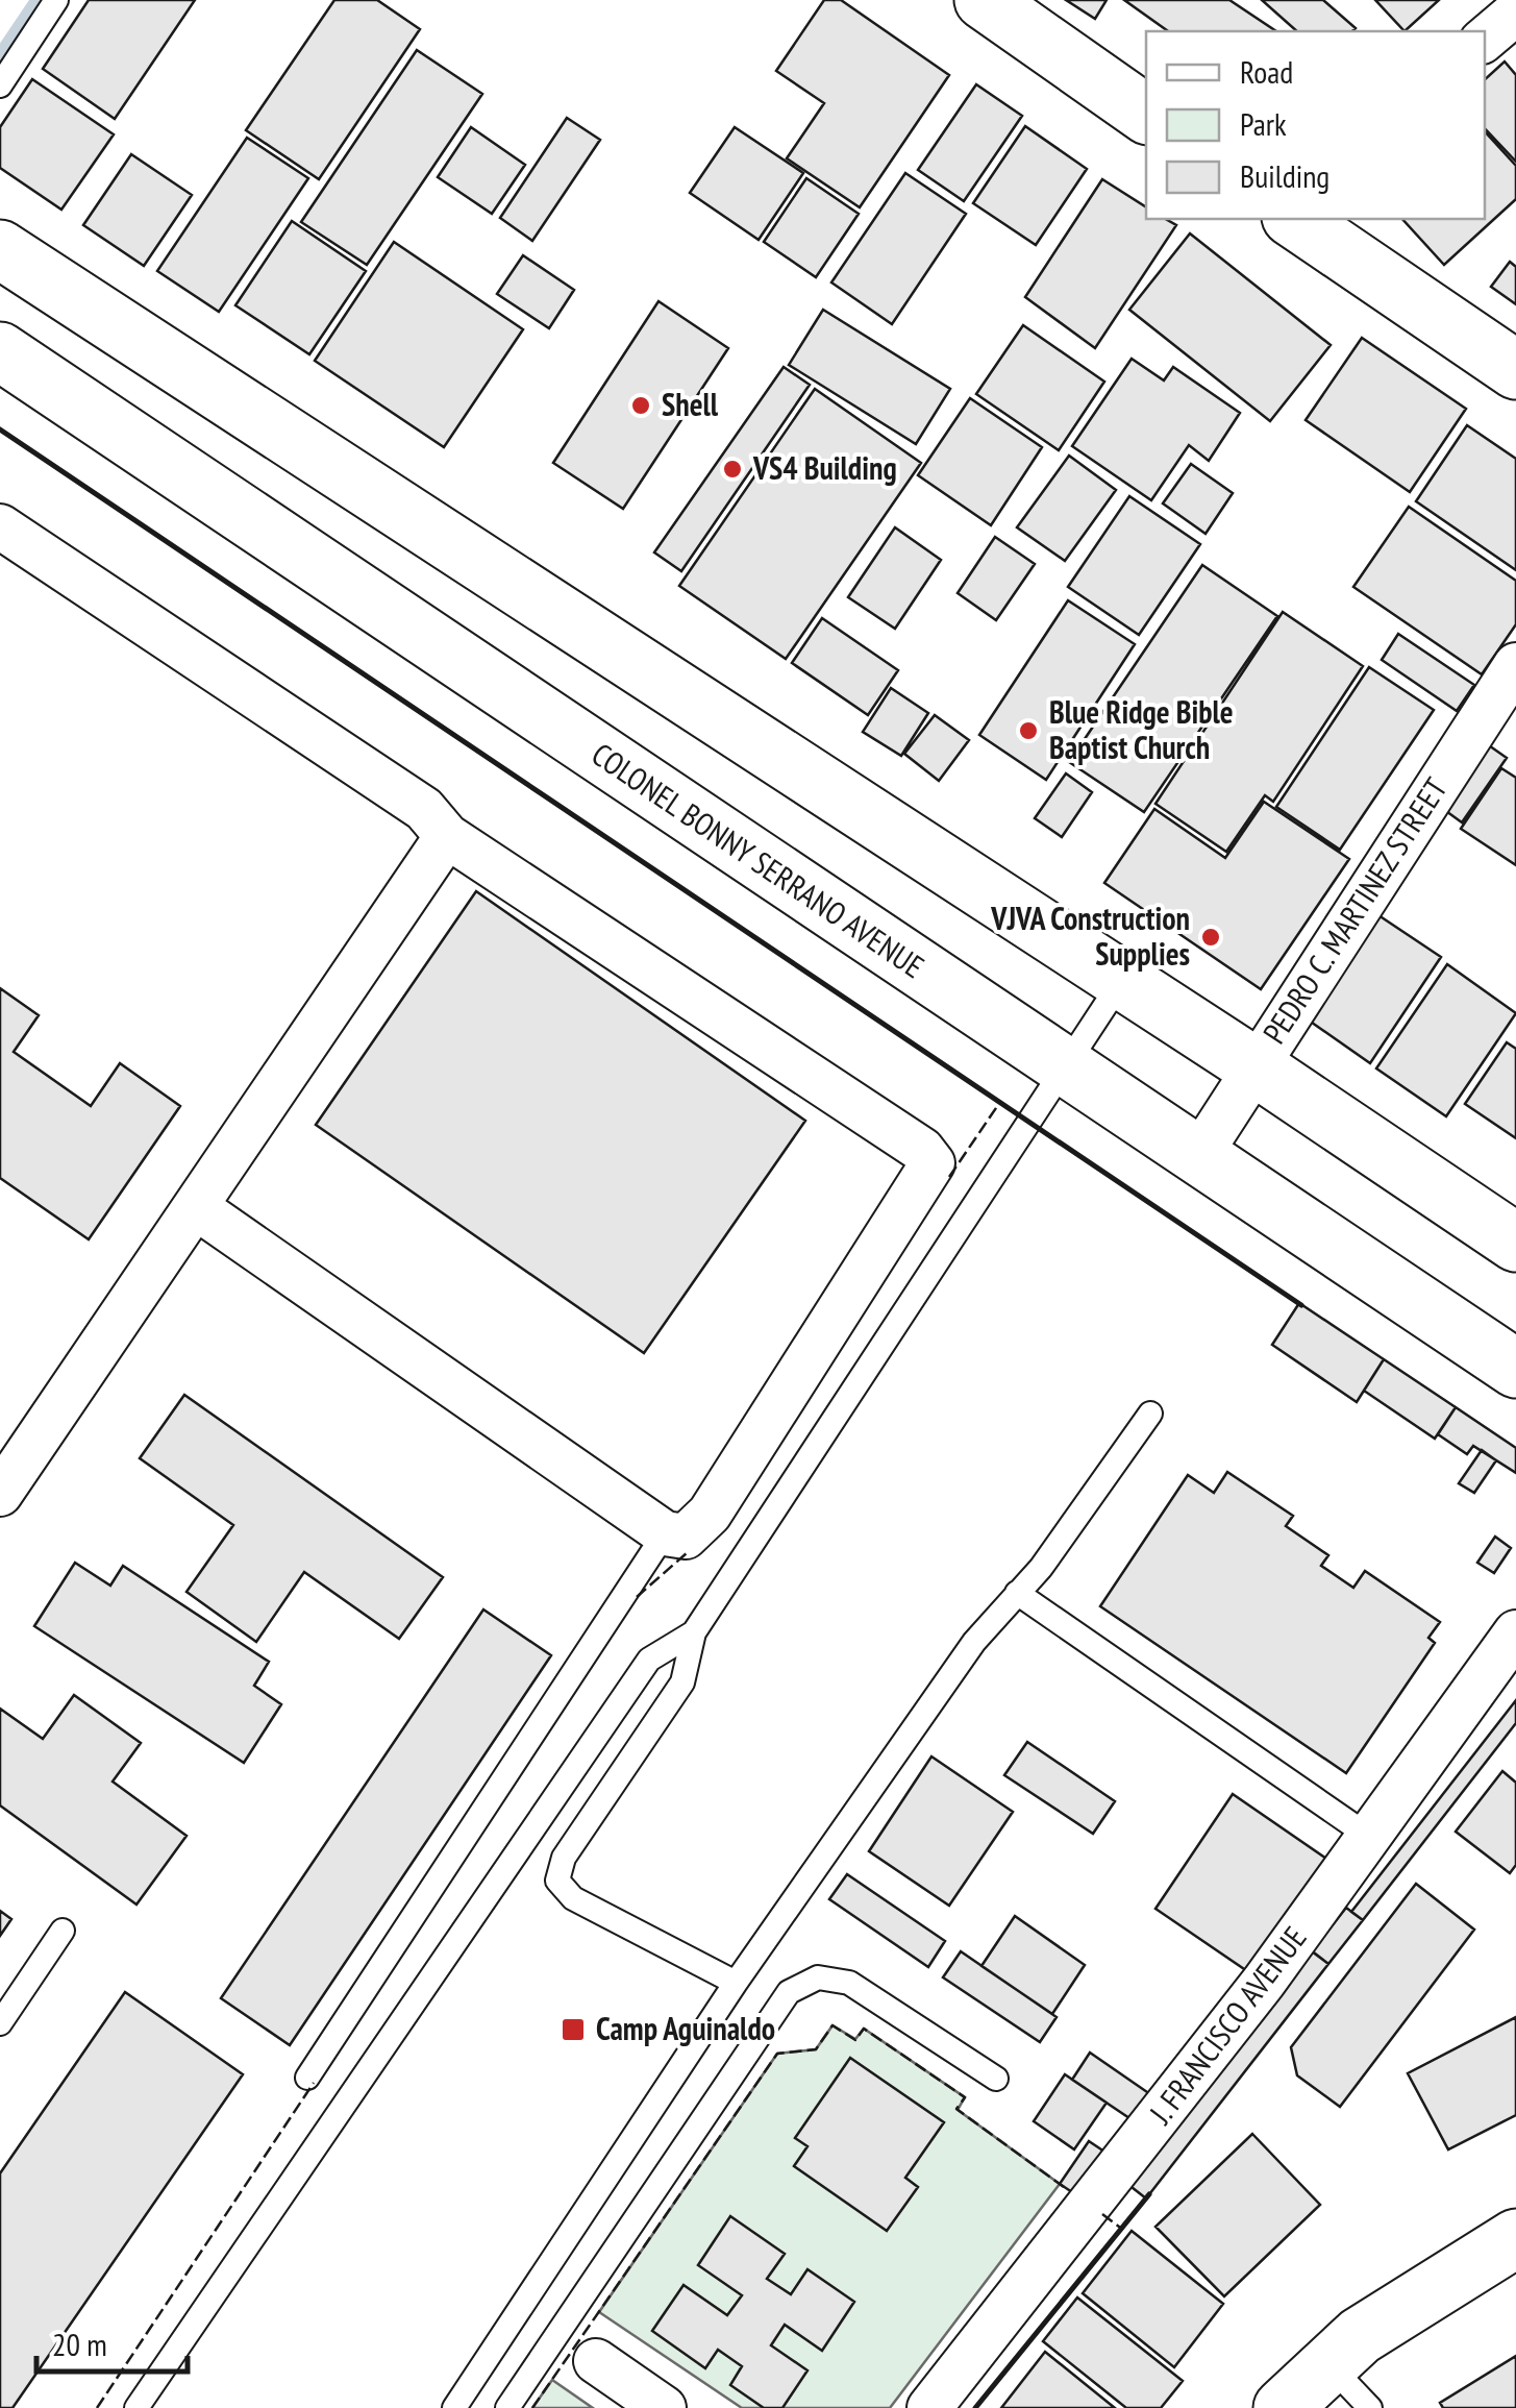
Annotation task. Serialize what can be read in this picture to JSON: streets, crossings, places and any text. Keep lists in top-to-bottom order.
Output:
{
  "streets": {
    "main road": ["COLONEL BONNY SERRANO AVENUE"],
    "street": ["PEDRO C. MARTINEZ STREET", "J. FRANCISCO AVENUE"]
  },
  "crossings": [
    ["COLONEL BONNY SERRANO AVENUE", "PEDRO C. MARTINEZ STREET"]
  ],
  "places": {
    "other": [
      "Shell",
      "VS4 Building",
      "Blue Ridge Bible Baptist Church",
      "VJVA Construction Supplies"
    ],
    "transit": ["Camp Aguinaldo"]
  },
  "legend": ["Road", "Park", "Building"],
  "scale_bar": "20 m"
}
